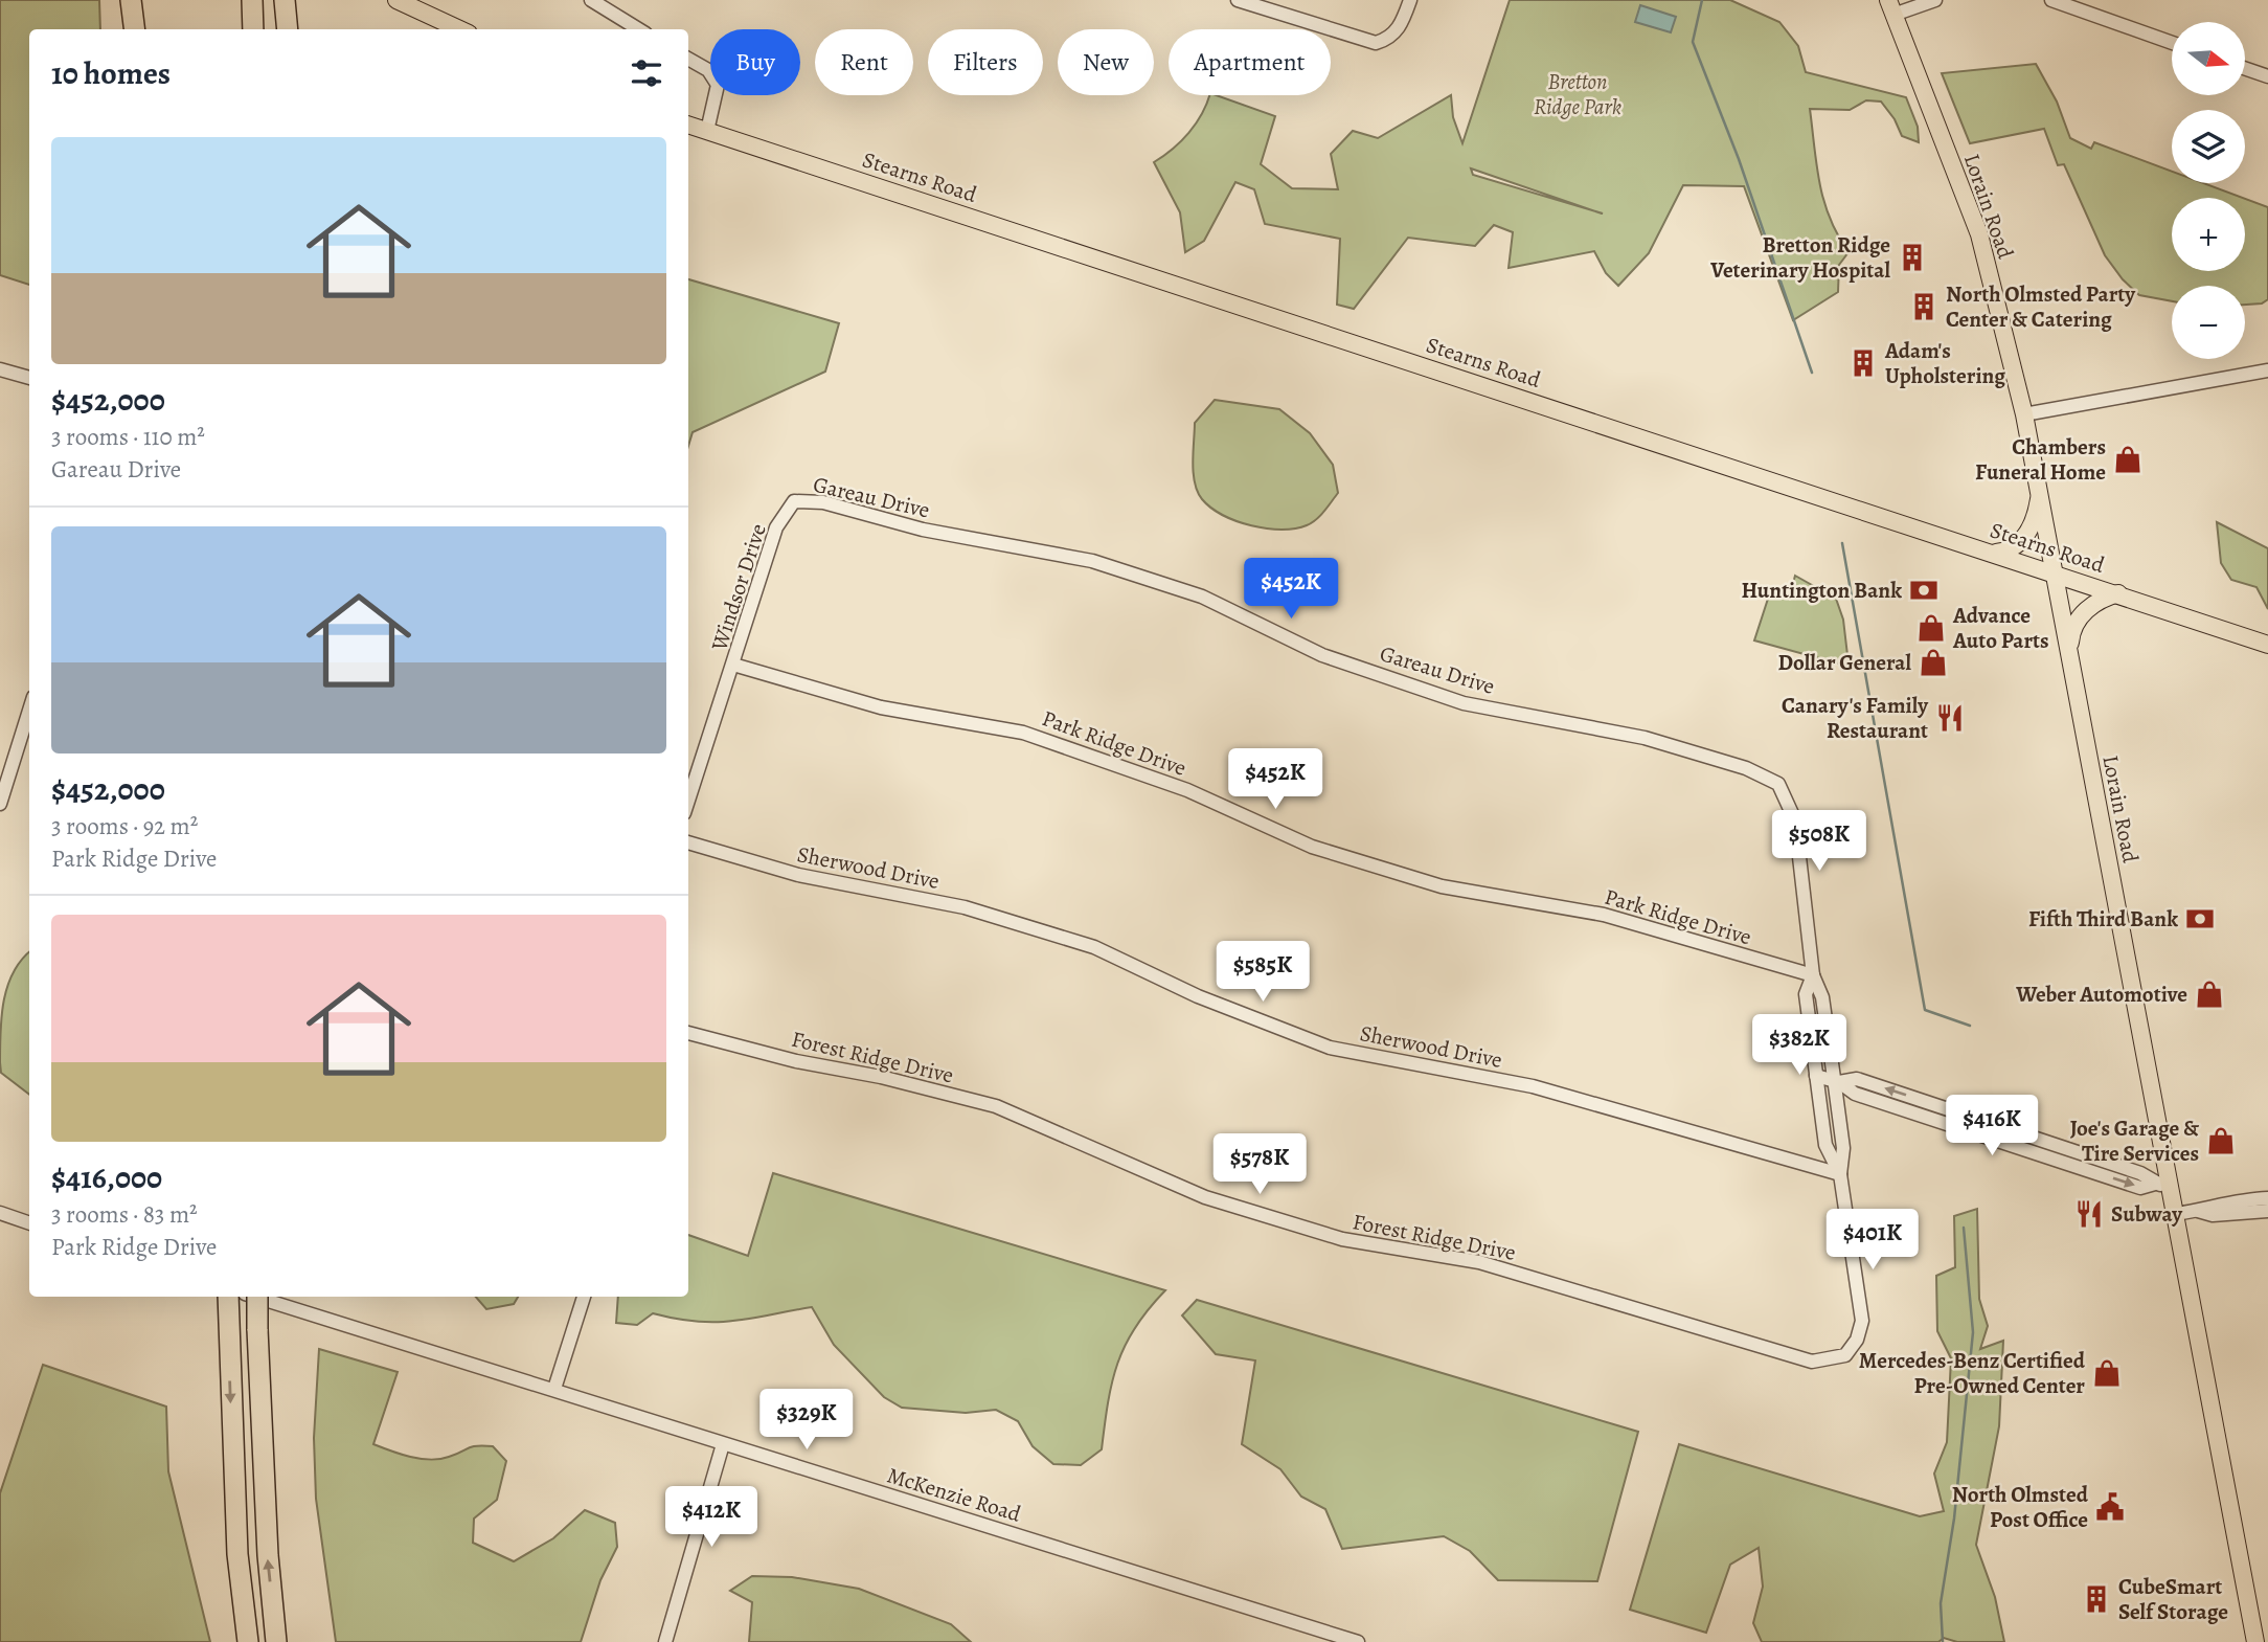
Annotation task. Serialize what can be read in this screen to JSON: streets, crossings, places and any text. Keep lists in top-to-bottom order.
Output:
{
  "streets": {
    "main road": ["Stearns Road", "Lorain Road"],
    "street": [
      "Gareau Drive",
      "Windsor Drive",
      "Park Ridge Drive",
      "Sherwood Drive",
      "Forest Ridge Drive",
      "McKenzie Road"
    ]
  },
  "crossings": [
    ["Stearns Road", "Lorain Road"],
    ["Gareau Drive", "Windsor Drive"],
    ["Gareau Drive", "Park Ridge Drive"],
    ["Windsor Drive", "Park Ridge Drive"],
    ["Sherwood Drive", "Forest Ridge Drive"]
  ],
  "parks": ["Bretton Ridge Park"],
  "places": {
    "building": [
      "Bretton Ridge Veterinary Hospital",
      "North Olmsted Party Center & Catering",
      "Adam's Upholstering",
      "CubeSmart Self Storage"
    ],
    "shop": [
      "Chambers Funeral Home",
      "Advance Auto Parts",
      "Dollar General",
      "Weber Automotive",
      "Joe's Garage & Tire Services",
      "Mercedes-Benz Certified Pre-Owned Center"
    ],
    "bank": ["Huntington Bank", "Fifth Third Bank"],
    "restaurant": ["Canary's Family Restaurant", "Subway"],
    "public building": ["North Olmsted Post Office"]
  },
  "north": "right",
  "page": {
    "map_buttons": ["+", "−"],
    "chip": [
      "Buy",
      "Rent",
      "Filters",
      "New",
      "Apartment"
    ],
    "heading": "10 homes",
    "list": [
      {
        "name": "$452,000",
        "note": "3 rooms · 110 m² · Gareau Drive"
      },
      {
        "name": "$452,000",
        "note": "3 rooms · 92 m² · Park Ridge Drive"
      },
      {
        "name": "$416,000",
        "note": "3 rooms · 83 m² · Park Ridge Drive"
      }
    ],
    "price": [
      "$452K",
      "$452K",
      "$508K",
      "$585K",
      "$382K",
      "$416K",
      "$578K",
      "$401K",
      "$329K",
      "$412K"
    ]
  }
}
